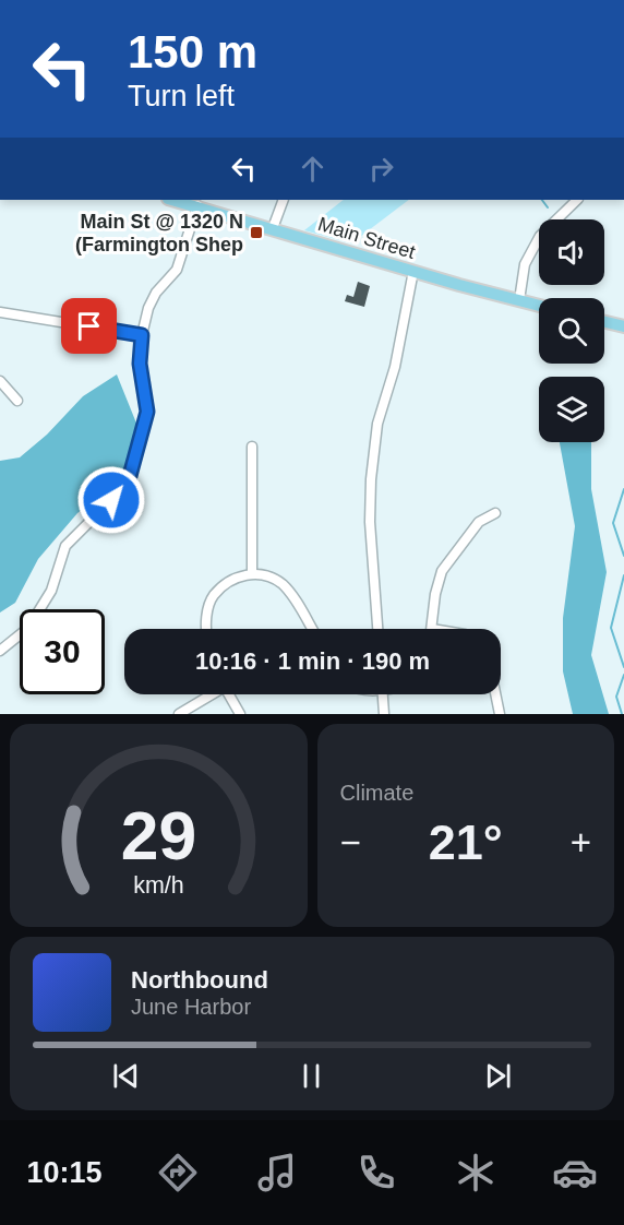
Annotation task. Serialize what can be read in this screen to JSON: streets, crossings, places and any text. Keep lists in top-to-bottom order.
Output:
{
  "streets": {
    "main road": ["Main Street"]
  },
  "places": {
    "transit": ["Main St @ 1320 N (Farmington Shep"]
  },
  "page": {
    "turn": ["150 m", "Turn left"],
    "limit": "30",
    "trip": "10:16 · 1 min · 190 m",
    "tile": "Climate",
    "heat": ["−", "21°", "+"],
    "song": ["Northbound", "June Harbor"],
    "tabs": "10:15",
    "gauge": ["29", "km/h"]
  }
}
